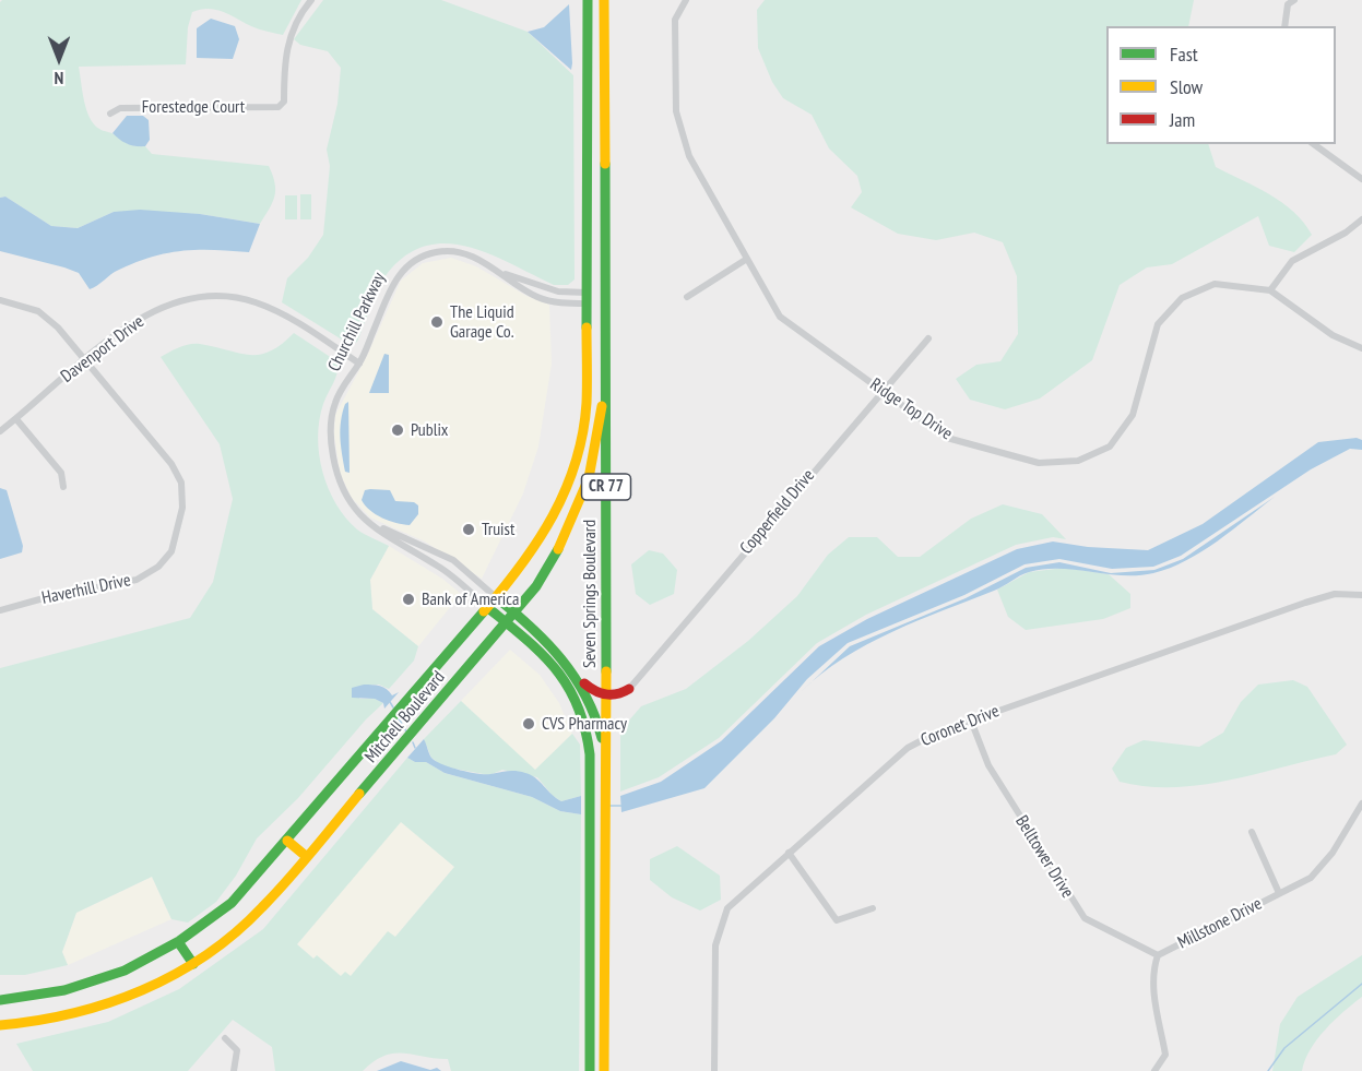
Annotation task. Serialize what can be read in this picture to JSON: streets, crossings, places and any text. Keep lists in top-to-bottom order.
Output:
{
  "streets": {
    "main road": [
      "Churchill Parkway",
      "CR 77",
      "Seven Springs Boulevard",
      "Mitchell Boulevard"
    ],
    "street": [
      "Forestedge Court",
      "Davenport Drive",
      "Ridge Top Drive",
      "Copperfield Drive",
      "Haverhill Drive",
      "Coronet Drive",
      "Belltower Drive",
      "Millstone Drive"
    ]
  },
  "crossings": [
    ["Churchill Parkway", "Davenport Drive"],
    ["Churchill Parkway", "Seven Springs Boulevard"],
    ["Churchill Parkway", "Mitchell Boulevard"],
    ["Davenport Drive", "Haverhill Drive"],
    ["Ridge Top Drive", "Copperfield Drive"],
    ["Seven Springs Boulevard", "Mitchell Boulevard"],
    ["Coronet Drive", "Belltower Drive"],
    ["Belltower Drive", "Millstone Drive"]
  ],
  "places": [
    "The Liquid Garage Co.",
    "Publix",
    "Truist",
    "Bank of America",
    "CVS Pharmacy"
  ],
  "legend": ["Fast", "Slow", "Jam"],
  "north": "bottom"
}
